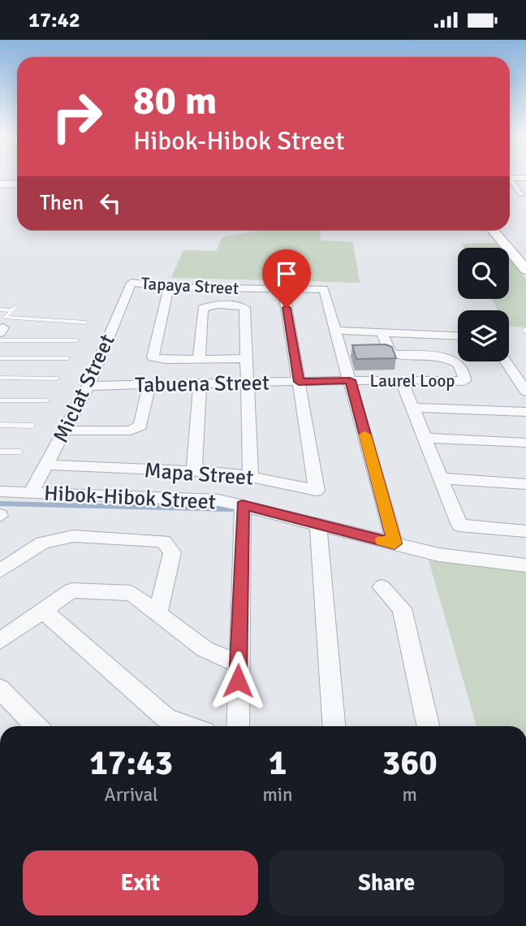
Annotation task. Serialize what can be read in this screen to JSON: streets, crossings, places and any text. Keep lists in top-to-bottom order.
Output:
{
  "streets": {
    "street": [
      "Tapaya Street",
      "Laurel Loop",
      "Tabuena Street",
      "Miclat Street",
      "Mapa Street",
      "Hibok-Hibok Street"
    ]
  },
  "crossings": [
    ["Tapaya Street", "Laurel Loop"],
    ["Tapaya Street", "Tabuena Street"],
    ["Tapaya Street", "Miclat Street"],
    ["Tapaya Street", "Mapa Street"],
    ["Tapaya Street", "Hibok-Hibok Street"],
    ["Laurel Loop", "Tabuena Street"],
    ["Tabuena Street", "Miclat Street"],
    ["Tabuena Street", "Mapa Street"],
    ["Miclat Street", "Mapa Street"],
    ["Miclat Street", "Hibok-Hibok Street"]
  ],
  "page": {
    "status": "17:42",
    "turn": ["80 m", "Hibok-Hibok Street"],
    "then": "Then",
    "eta": [
      "17:43",
      "Arrival",
      "1",
      "min",
      "360",
      "m"
    ],
    "buttons": ["Exit", "Share"]
  }
}
